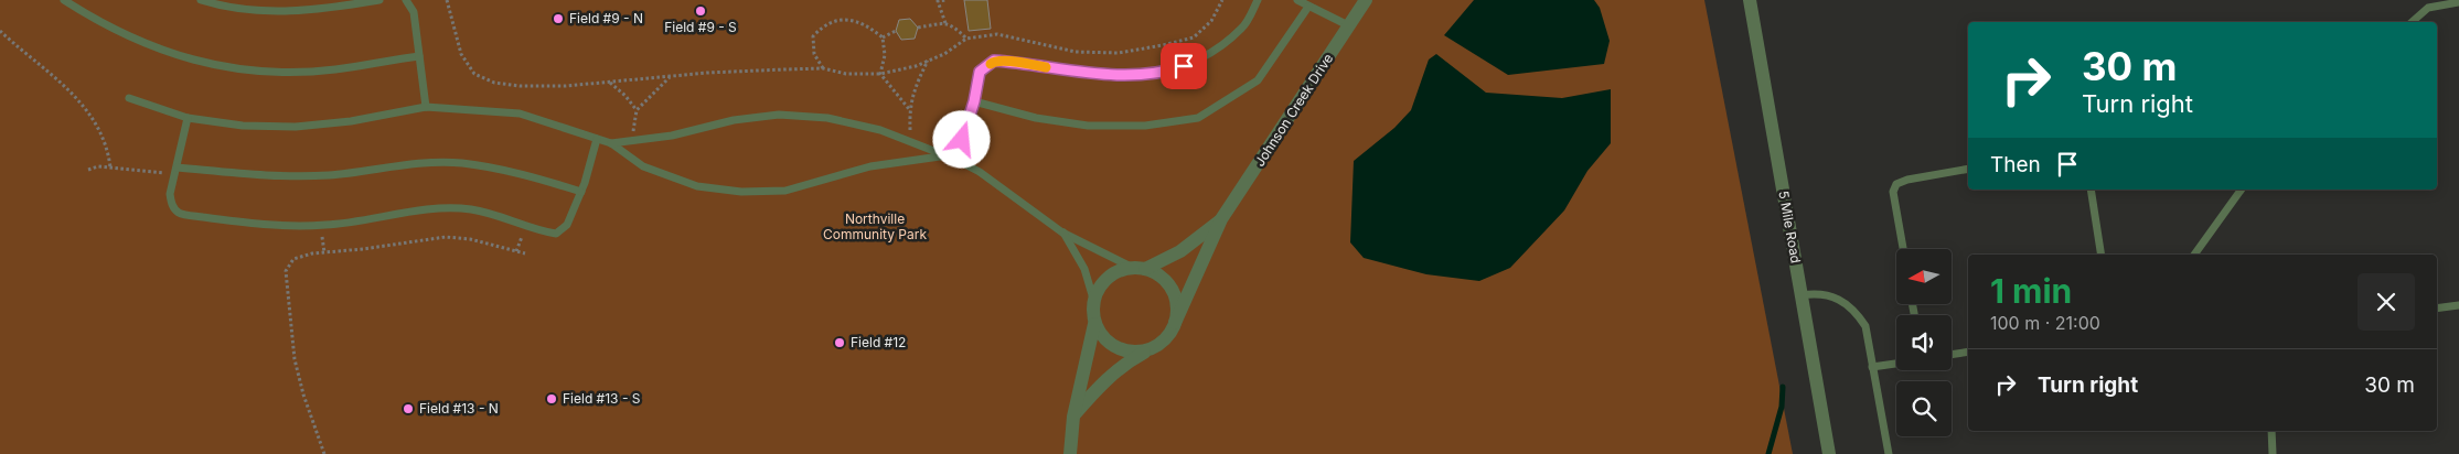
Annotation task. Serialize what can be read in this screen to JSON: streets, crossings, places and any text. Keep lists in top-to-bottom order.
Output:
{
  "streets": {
    "street": ["Johnson Creek Drive", "5 Mile Road"]
  },
  "parks": ["Northville Community Park"],
  "places": [
    "Field #9 - S",
    "Field #9 - N",
    "Field #12",
    "Field #13 - S",
    "Field #13 - N"
  ],
  "north": "left",
  "page": {
    "turn": ["30 m", "Turn right"],
    "then": "Then",
    "heading": ["1 min", "100 m · 21:00"],
    "list": [
      {
        "name": "Turn right",
        "value": "30 m"
      }
    ]
  }
}
